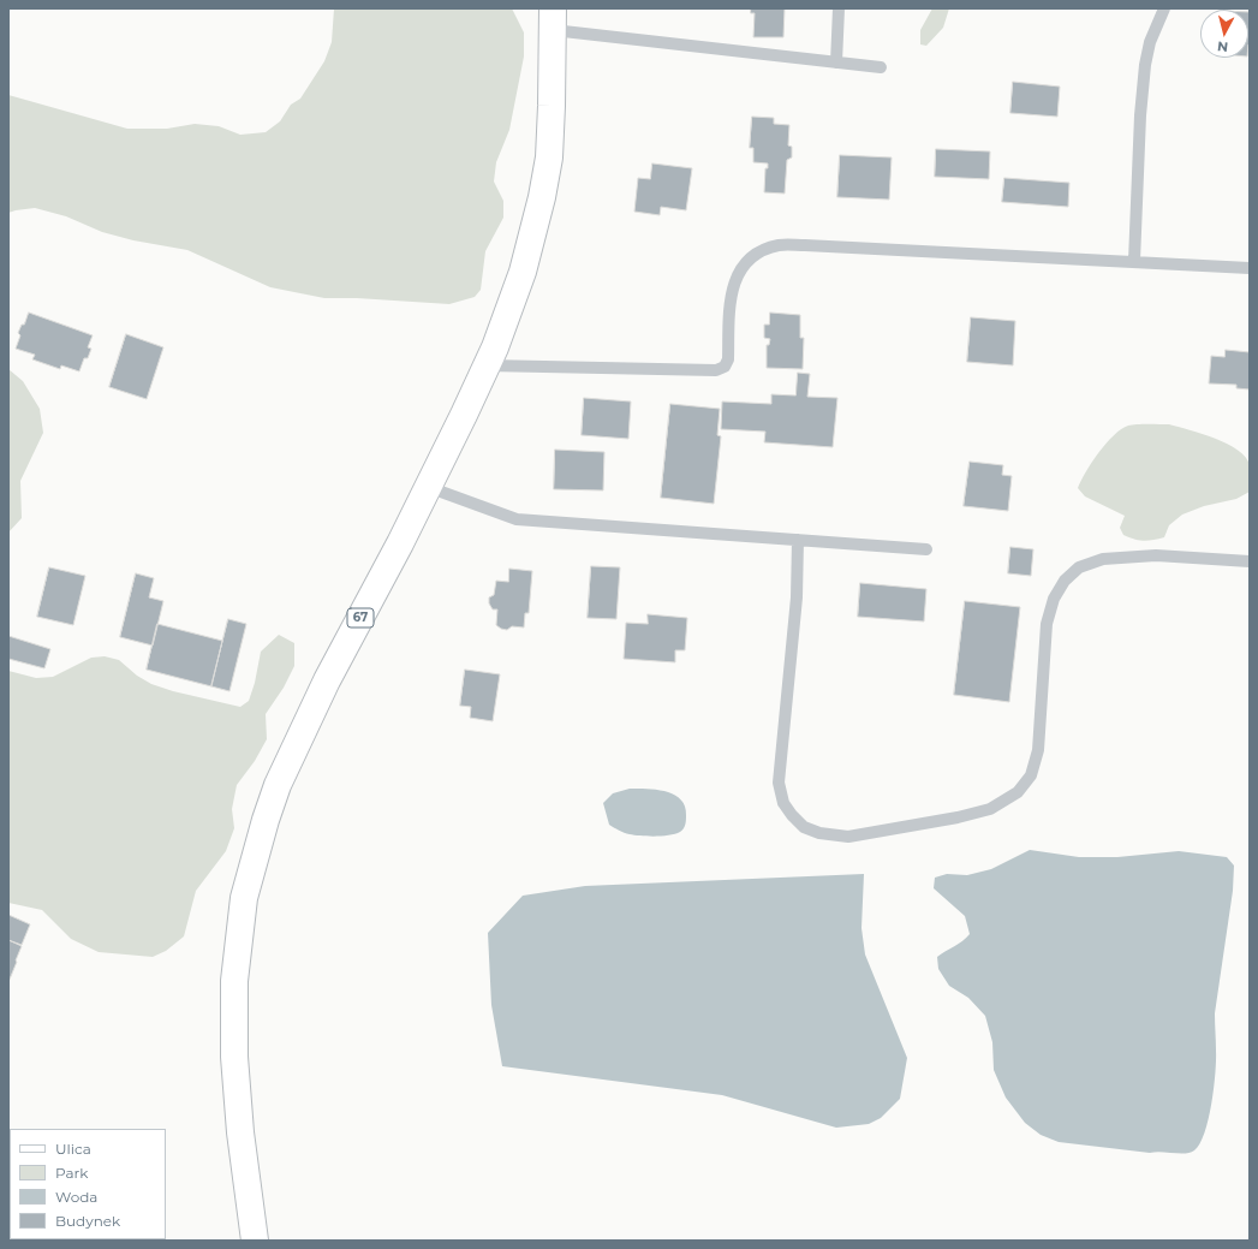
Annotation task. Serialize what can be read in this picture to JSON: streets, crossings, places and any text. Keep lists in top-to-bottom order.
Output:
{
  "streets": {
    "main road": ["67"]
  },
  "legend": [
    "Ulica",
    "Park",
    "Woda",
    "Budynek"
  ],
  "north": "bottom"
}
